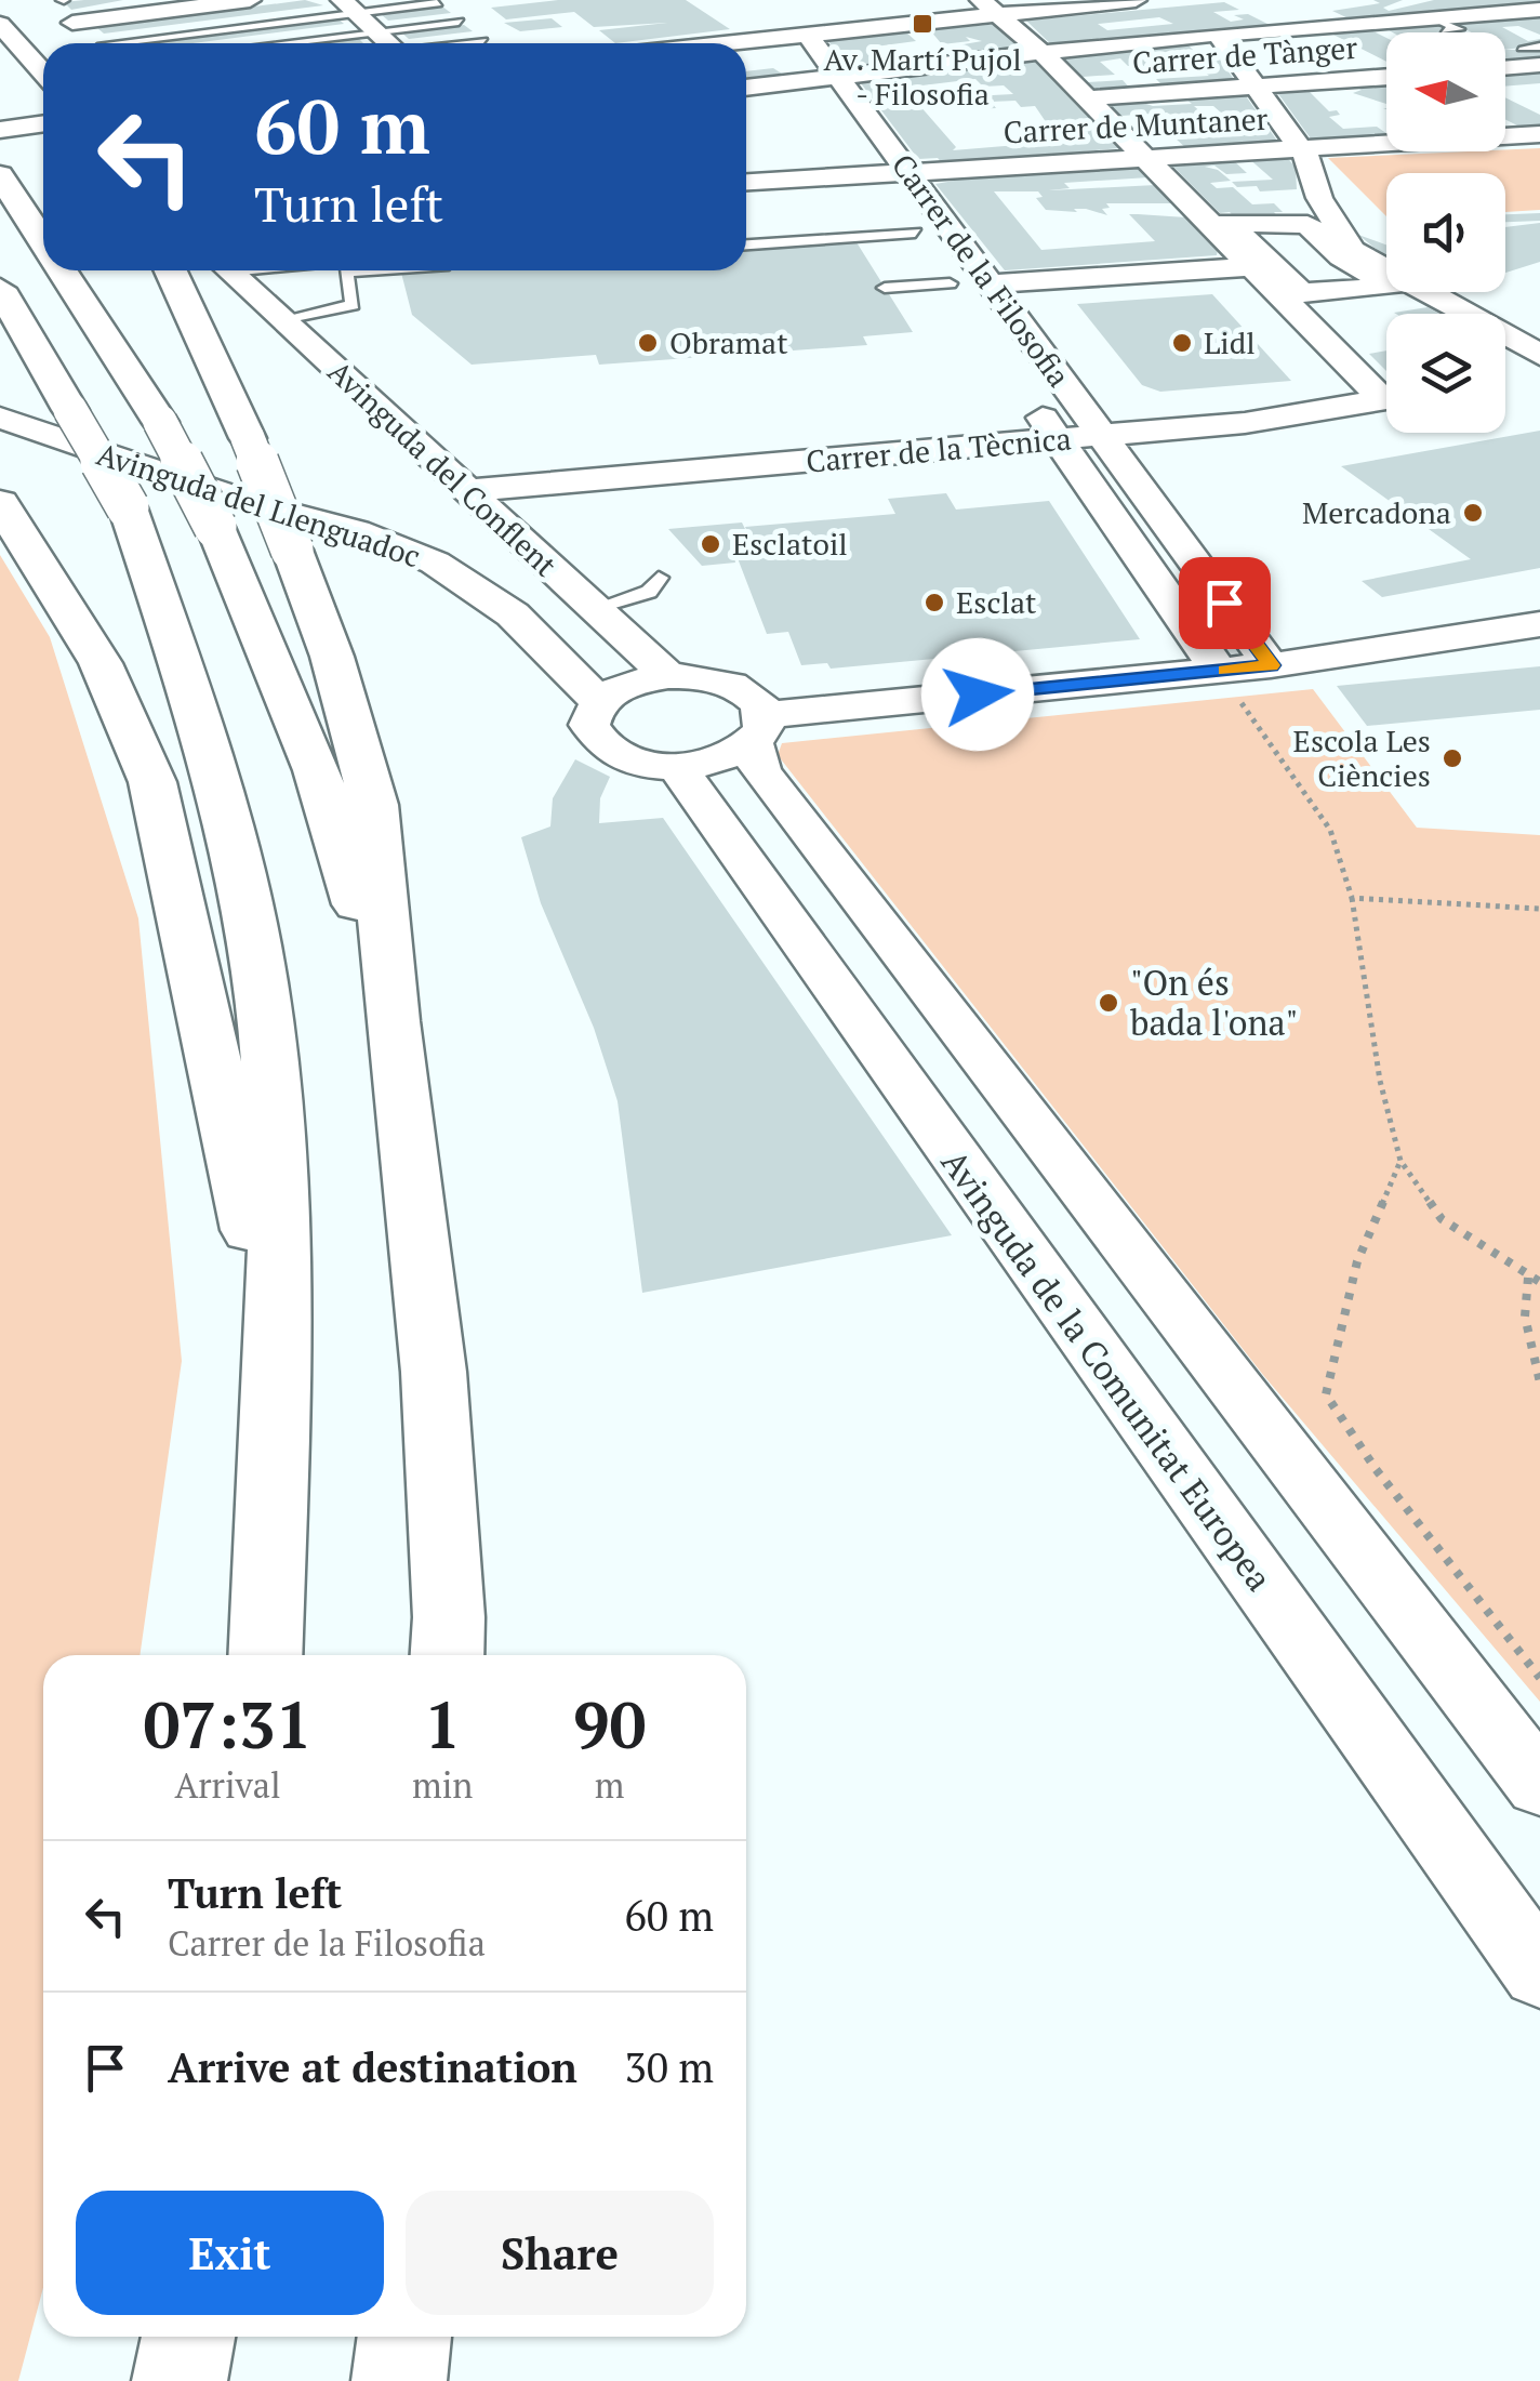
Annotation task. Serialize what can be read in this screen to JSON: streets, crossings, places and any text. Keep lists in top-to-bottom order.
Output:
{
  "streets": {
    "street": [
      "Carrer de Tànger",
      "Carrer de Muntaner",
      "Carrer de la Filosofia",
      "Carrer de la Tècnica",
      "Avinguda del Conflent",
      "Avinguda del Llenguadoc",
      "Avinguda de la Comunitat Europea"
    ]
  },
  "crossings": [
    ["Carrer de Muntaner", "Carrer de la Filosofia"],
    ["Carrer de la Filosofia", "Carrer de la Tècnica"],
    ["Carrer de la Tècnica", "Avinguda del Conflent"]
  ],
  "places": {
    "transit": ["Av. Martí Pujol - Filosofia"],
    "other": [
      "Obramat",
      "Lidl",
      "Mercadona",
      "Esclatoil",
      "Esclat",
      "Escola Les Ciències",
      "\"On és bada l'ona\""
    ]
  },
  "north": "left",
  "page": {
    "turn": ["60 m", "Turn left"],
    "eta": [
      "07:31",
      "Arrival",
      "1",
      "min",
      "90",
      "m"
    ],
    "list": [
      {
        "name": "Turn left",
        "note": "Carrer de la Filosofia",
        "value": "60 m"
      },
      {
        "name": "Arrive at destination",
        "value": "30 m"
      }
    ],
    "buttons": ["Exit", "Share"]
  }
}
